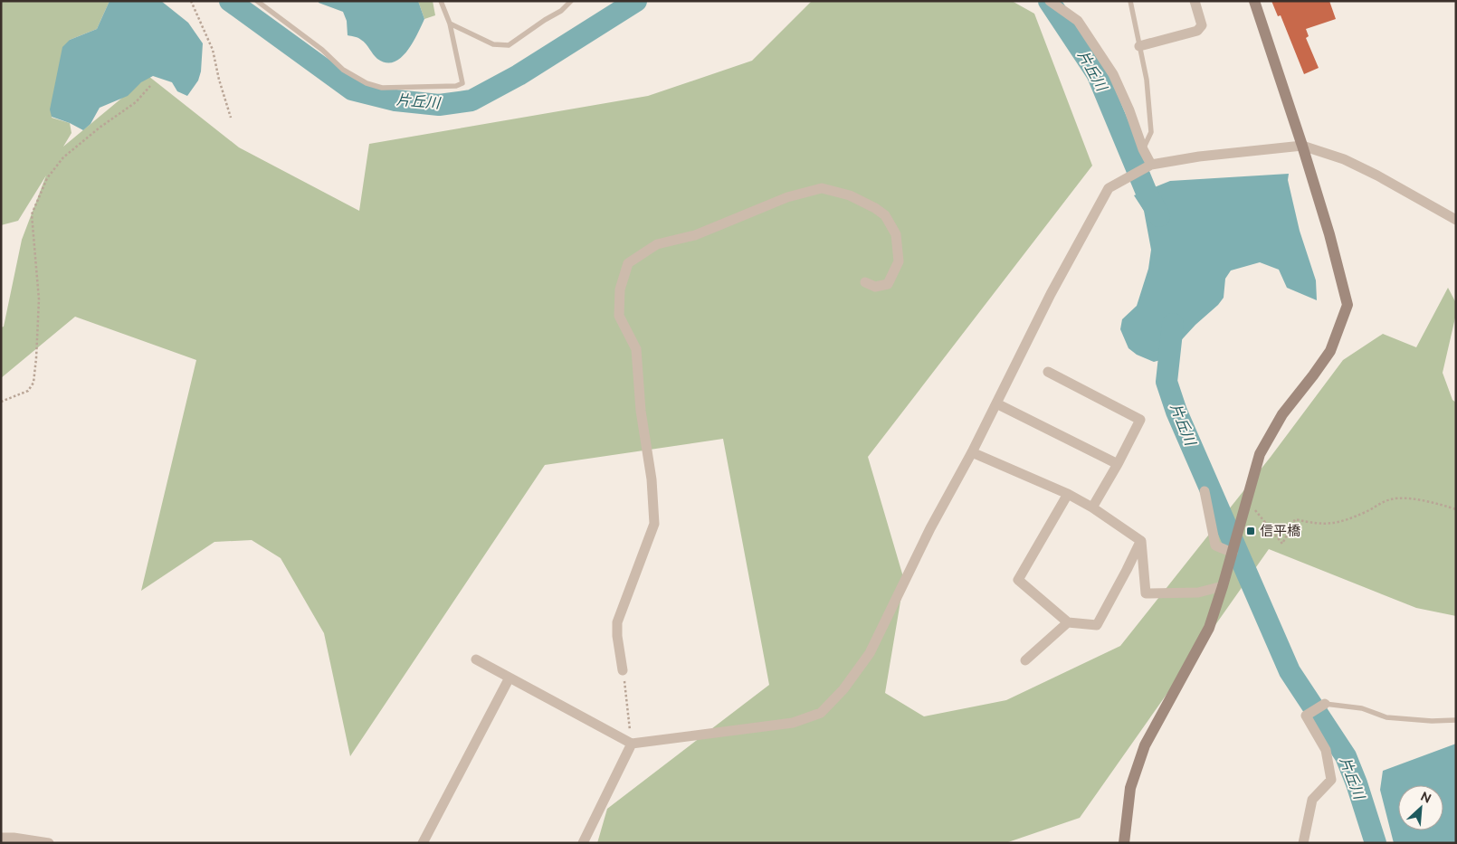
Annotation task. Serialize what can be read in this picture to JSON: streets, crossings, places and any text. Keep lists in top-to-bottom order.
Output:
{
  "water": ["片丘川"],
  "places": {
    "transit": ["信平橋"]
  },
  "north": "top right"
}
